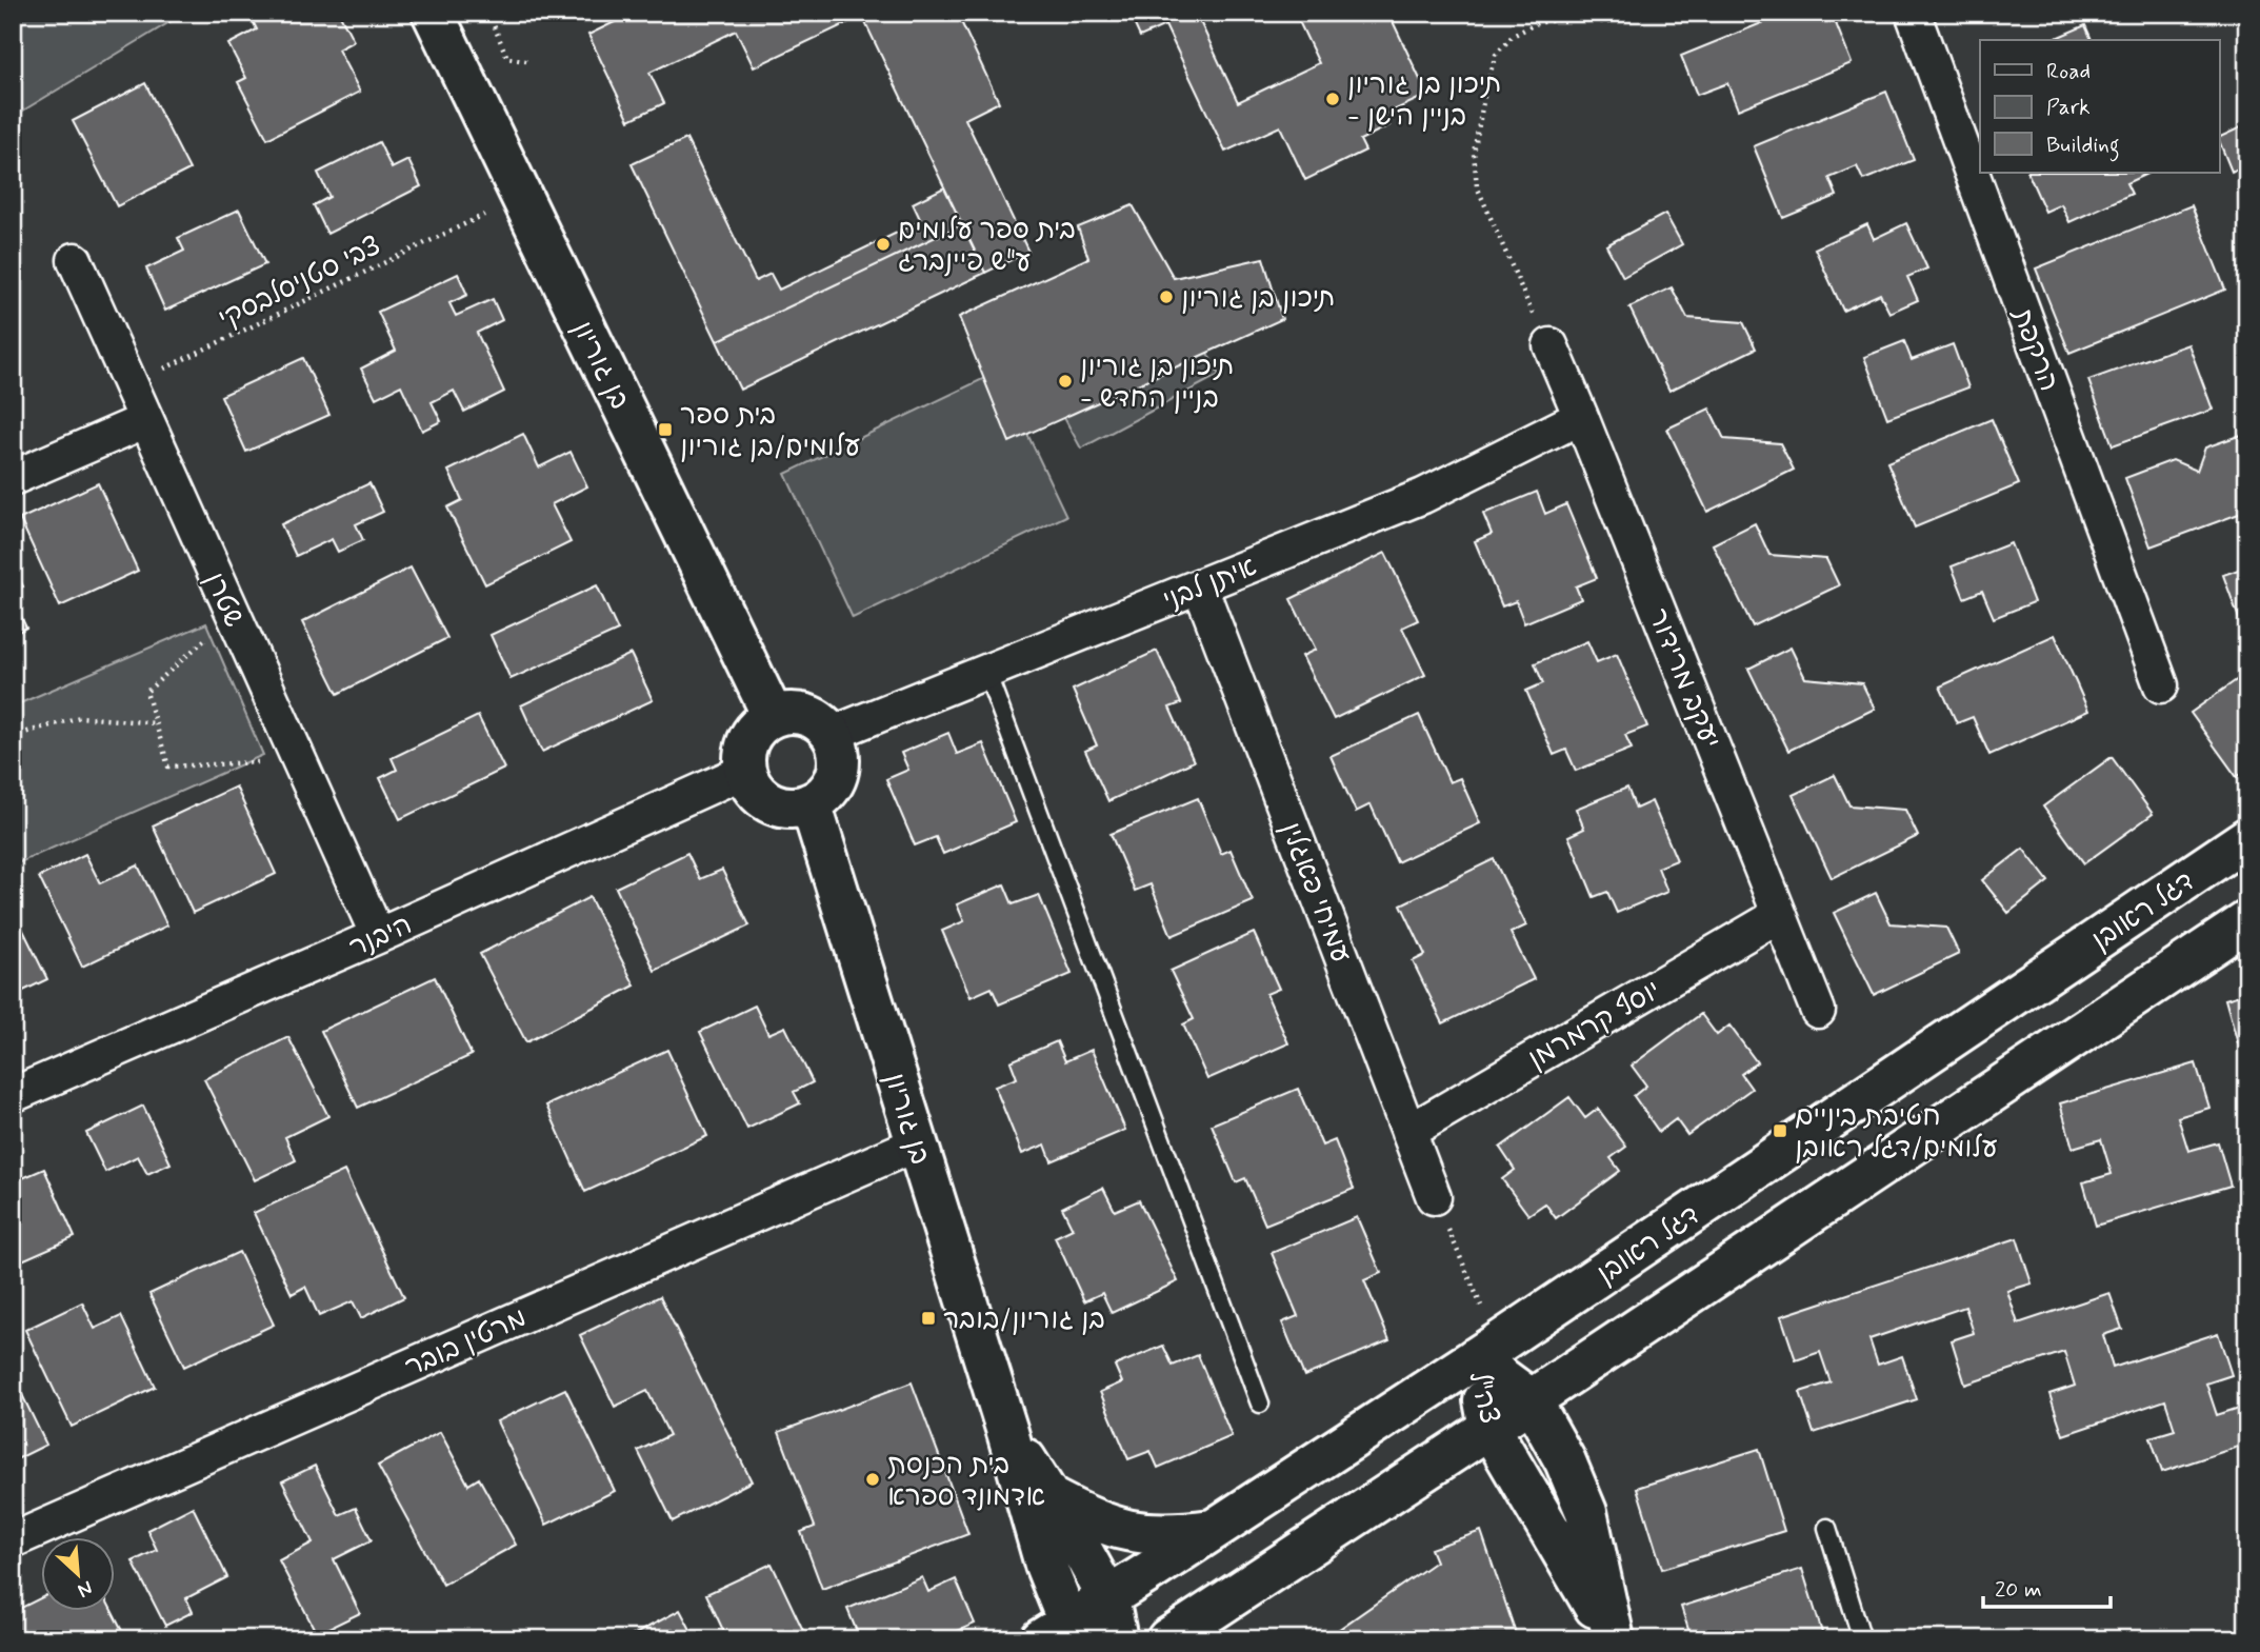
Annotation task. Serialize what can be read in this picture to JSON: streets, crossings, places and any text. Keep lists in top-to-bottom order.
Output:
{
  "streets": {
    "street": [
      "הרקפת",
      "בן גוריון",
      "איתן לבני",
      "שטרן",
      "יעקב מרידור",
      "עמיחי פאגלין",
      "דגל ראובן",
      "היבנר",
      "יוסף קרמרמן",
      "מרטין בובר",
      "צה\"ל"
    ],
    "path": ["צבי סטניסלבסקי"]
  },
  "crossings": [
    ["צבי סטניסלבסקי", "שטרן"],
    ["בן גוריון", "איתן לבני"],
    ["בן גוריון", "דגל ראובן"],
    ["בן גוריון", "היבנר"],
    ["בן גוריון", "מרטין בובר"],
    ["איתן לבני", "יעקב מרידור"],
    ["איתן לבני", "עמיחי פאגלין"],
    ["איתן לבני", "היבנר"],
    ["שטרן", "היבנר"],
    ["יעקב מרידור", "יוסף קרמרמן"],
    ["עמיחי פאגלין", "יוסף קרמרמן"],
    ["דגל ראובן", "צה\"ל"]
  ],
  "places": {
    "other": [
      "תיכון בן גוריון - בניין הישן",
      "בית ספר עלומים ע\"ש פיינברג",
      "תיכון בן גוריון",
      "תיכון בן גוריון - בניין החדש",
      "בית הכנסת אדמונד ספרא"
    ],
    "transit": ["בית ספר עלומים/בן גוריון", "חטיבת ביניים עלומים/דגל ראובן", "בן גוריון/בובר"]
  },
  "legend": ["Road", "Park", "Building"],
  "scale_bar": "20 m",
  "north": "bottom right"
}
